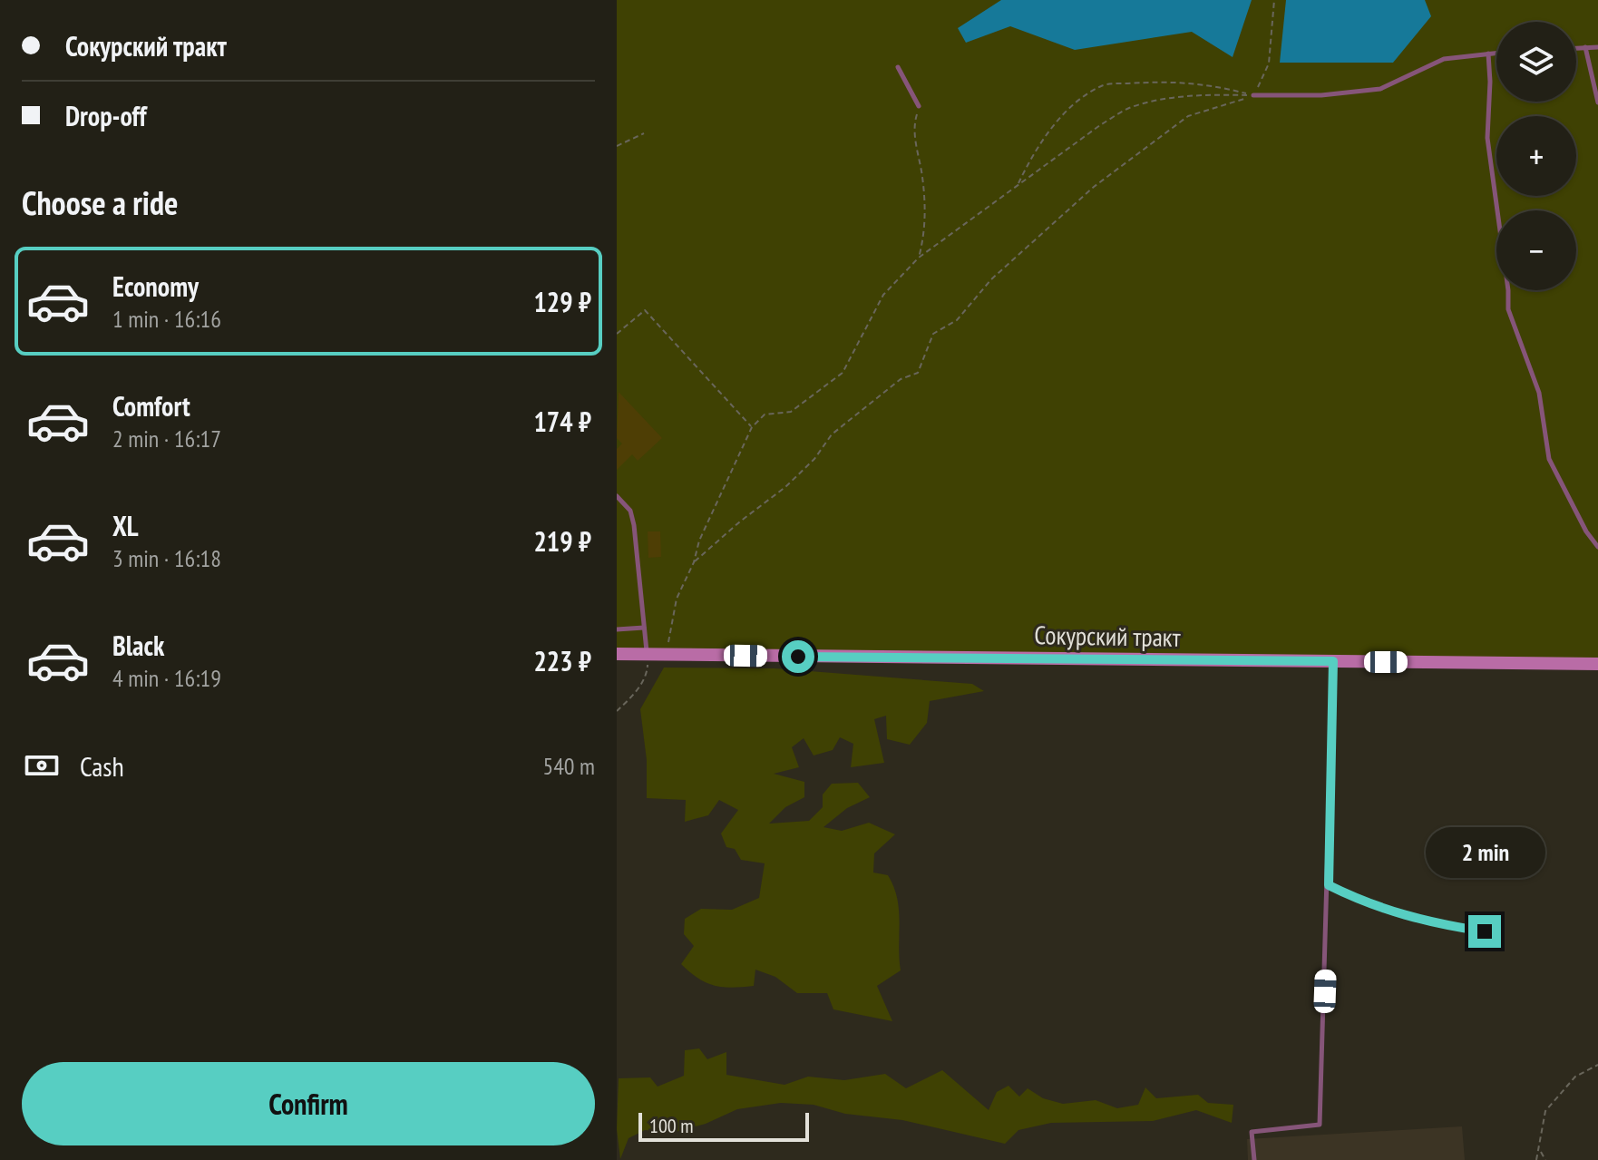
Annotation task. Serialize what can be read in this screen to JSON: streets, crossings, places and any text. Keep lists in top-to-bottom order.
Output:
{
  "streets": {
    "street": ["Сокурский тракт"]
  },
  "scale_bar": "100 m",
  "page": {
    "banner": ["Сокурский тракт", "Drop-off"],
    "map_buttons": ["+", "−"],
    "heading": "Choose a ride",
    "list": [
      {
        "name": "Economy",
        "note": "1 min · 16:16",
        "value": "129 ₽"
      },
      {
        "name": "Comfort",
        "note": "2 min · 16:17",
        "value": "174 ₽"
      },
      {
        "name": "XL",
        "note": "3 min · 16:18",
        "value": "219 ₽"
      },
      {
        "name": "Black",
        "note": "4 min · 16:19",
        "value": "223 ₽"
      }
    ],
    "pay": ["Cash", "540 m"],
    "bubble": "2 min",
    "buttons": "Confirm",
    "scale": "100 m"
  }
}
